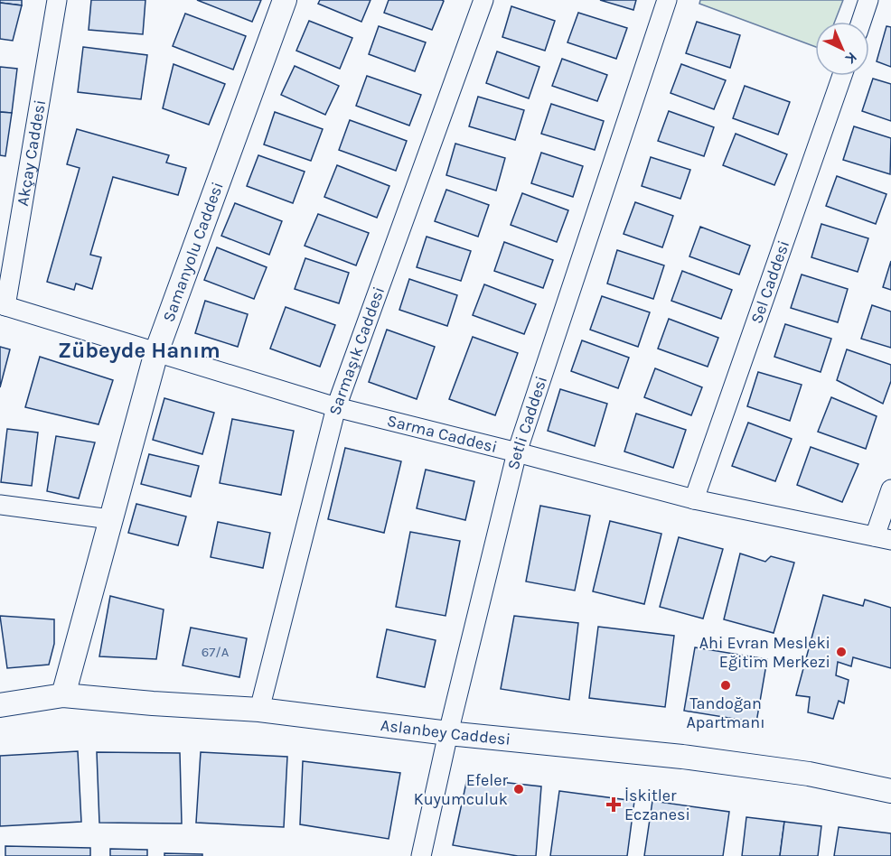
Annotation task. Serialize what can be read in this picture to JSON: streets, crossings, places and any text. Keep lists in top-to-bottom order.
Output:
{
  "streets": {
    "street": [
      "Akçay Caddesi",
      "Samanyolu Caddesi",
      "Sel Caddesi",
      "Sarmaşık Caddesi",
      "Setli Caddesi",
      "Sarma Caddesi",
      "Aslanbey Caddesi"
    ]
  },
  "crossings": [
    ["Akçay Caddesi", "Sarma Caddesi"],
    ["Samanyolu Caddesi", "Sarma Caddesi"],
    ["Samanyolu Caddesi", "Aslanbey Caddesi"],
    ["Sel Caddesi", "Sarma Caddesi"],
    ["Sarmaşık Caddesi", "Sarma Caddesi"],
    ["Sarmaşık Caddesi", "Aslanbey Caddesi"],
    ["Setli Caddesi", "Sarma Caddesi"],
    ["Setli Caddesi", "Aslanbey Caddesi"]
  ],
  "districts": ["Zübeyde Hanım"],
  "places": {
    "other": ["Ahi Evran Mesleki Eğitim Merkezi", "Tandoğan Apartmanı", "Efeler Kuyumculuk"],
    "health": ["İskitler Eczanesi"]
  },
  "house_numbers": ["67/A"],
  "north": "bottom right"
}
